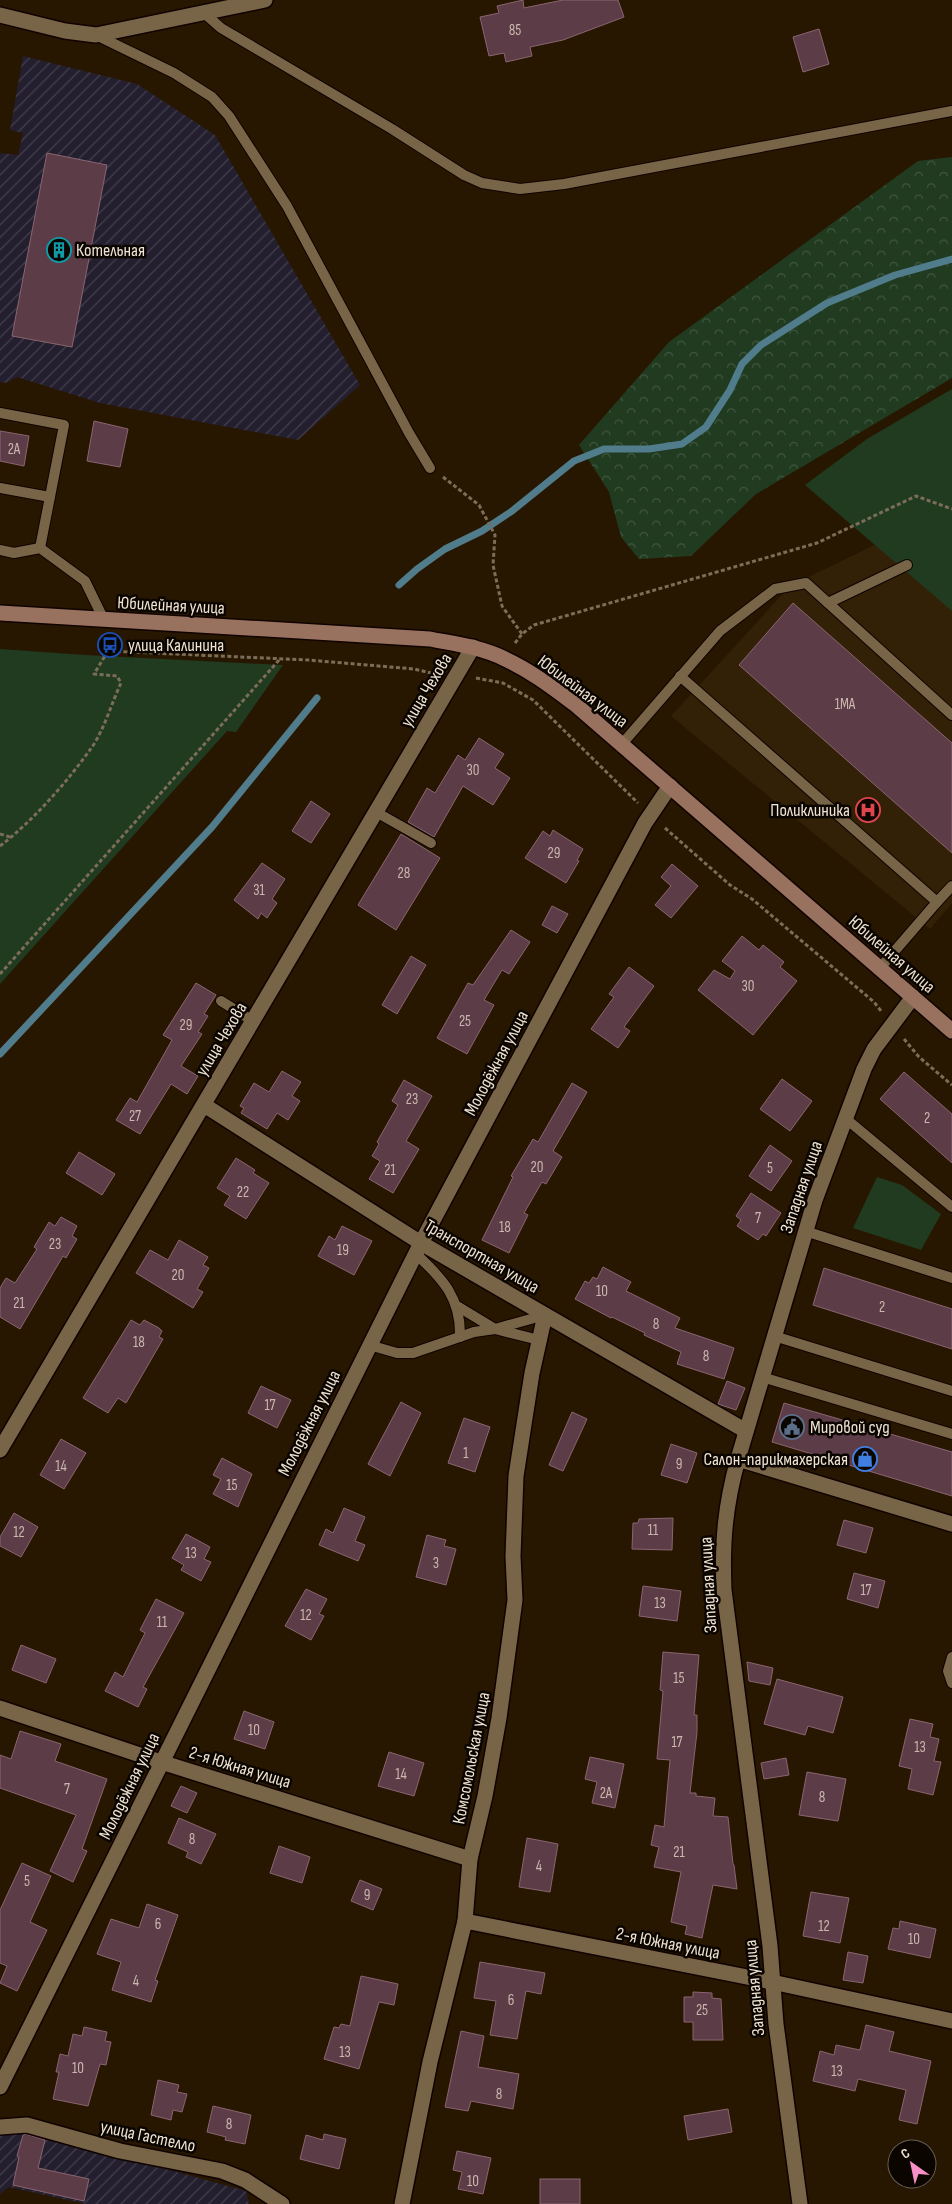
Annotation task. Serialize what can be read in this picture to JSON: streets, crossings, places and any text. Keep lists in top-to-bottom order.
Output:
{
  "streets": {
    "main road": ["Юбилейная улица"],
    "street": [
      "улица Чехова",
      "Молодёжная улица",
      "Западная улица",
      "Транспортная улица",
      "Комсомольская улица",
      "2-я Южная улица",
      "улица Гастелло"
    ]
  },
  "crossings": [
    ["Юбилейная улица", "улица Чехова"],
    ["Юбилейная улица", "Молодёжная улица"],
    ["Юбилейная улица", "Западная улица"],
    ["улица Чехова", "Транспортная улица"],
    ["Молодёжная улица", "Транспортная улица"],
    ["Молодёжная улица", "2-я Южная улица"],
    ["Западная улица", "Транспортная улица"],
    ["Западная улица", "2-я Южная улица"],
    ["Транспортная улица", "Комсомольская улица"],
    ["Комсомольская улица", "2-я Южная улица"]
  ],
  "places": {
    "building": ["Котельная"],
    "bus stop": ["улица Калинина"],
    "hospital": ["Поликлиника"],
    "public building": ["Мировой суд"],
    "shop": ["Салон-парикмахерская"]
  },
  "house_numbers": [
    "85",
    "2А",
    "1МА",
    "30",
    "29",
    "28",
    "31",
    "30",
    "25",
    "29",
    "23",
    "27",
    "2",
    "20",
    "5",
    "21",
    "22",
    "7",
    "18",
    "23",
    "19",
    "20",
    "10",
    "21",
    "2",
    "8",
    "18",
    "8",
    "17",
    "1",
    "9",
    "14",
    "15",
    "11",
    "12",
    "13",
    "3",
    "17",
    "13",
    "12",
    "11",
    "15",
    "10",
    "17",
    "13",
    "14",
    "7",
    "2А",
    "8",
    "8",
    "21",
    "4",
    "5",
    "9",
    "6",
    "12",
    "10",
    "4",
    "6",
    "25",
    "13",
    "10",
    "13",
    "8",
    "8",
    "10"
  ],
  "north": "top left"
}
